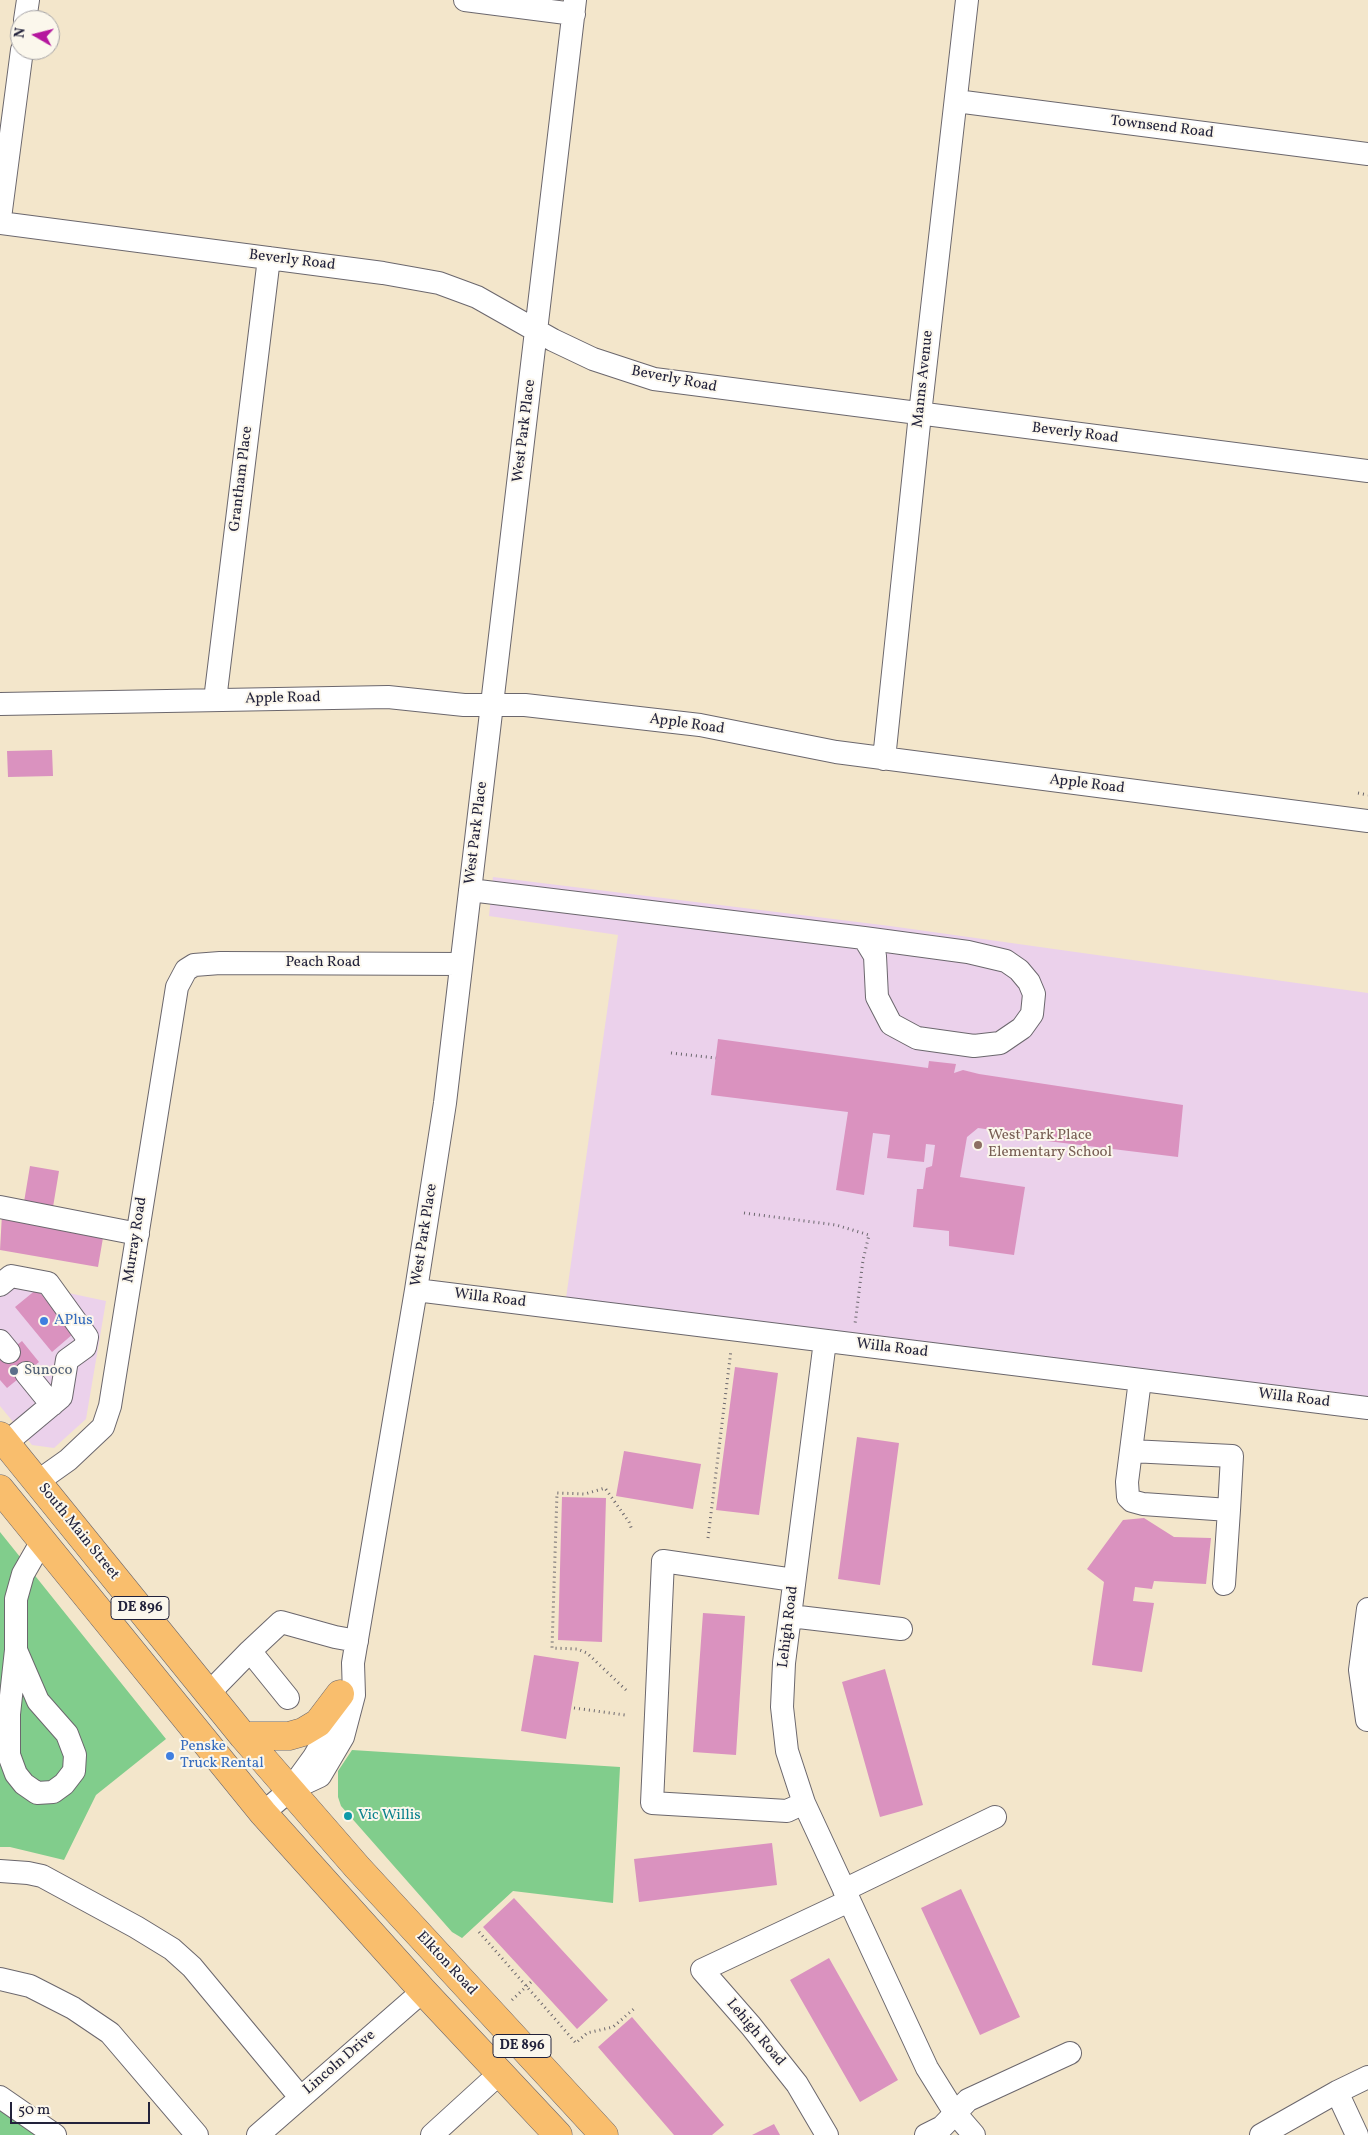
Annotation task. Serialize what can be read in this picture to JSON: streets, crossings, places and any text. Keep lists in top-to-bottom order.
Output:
{
  "streets": {
    "main road": ["South Main Street", "DE 896", "Elkton Road"],
    "street": [
      "Townsend Road",
      "Beverly Road",
      "Manns Avenue",
      "West Park Place",
      "Grantham Place",
      "Apple Road",
      "Peach Road",
      "Murray Road",
      "Willa Road",
      "Lehigh Road",
      "Lincoln Drive"
    ]
  },
  "crossings": [
    ["Townsend Road", "Manns Avenue"],
    ["Beverly Road", "Manns Avenue"],
    ["Beverly Road", "West Park Place"],
    ["Beverly Road", "Grantham Place"],
    ["Manns Avenue", "Apple Road"],
    ["West Park Place", "Apple Road"],
    ["West Park Place", "Peach Road"],
    ["West Park Place", "Willa Road"],
    ["West Park Place", "South Main Street"],
    ["West Park Place", "DE 896"],
    ["West Park Place", "Elkton Road"],
    ["Grantham Place", "Apple Road"],
    ["Peach Road", "Murray Road"],
    ["Murray Road", "South Main Street"],
    ["Willa Road", "Lehigh Road"],
    ["South Main Street", "Elkton Road"],
    ["DE 896", "Lincoln Drive"]
  ],
  "places": [
    "West Park Place Elementary School",
    "APlus",
    "Sunoco",
    "Penske Truck Rental",
    "Vic Willis"
  ],
  "scale_bar": "50 m",
  "north": "left"
}
